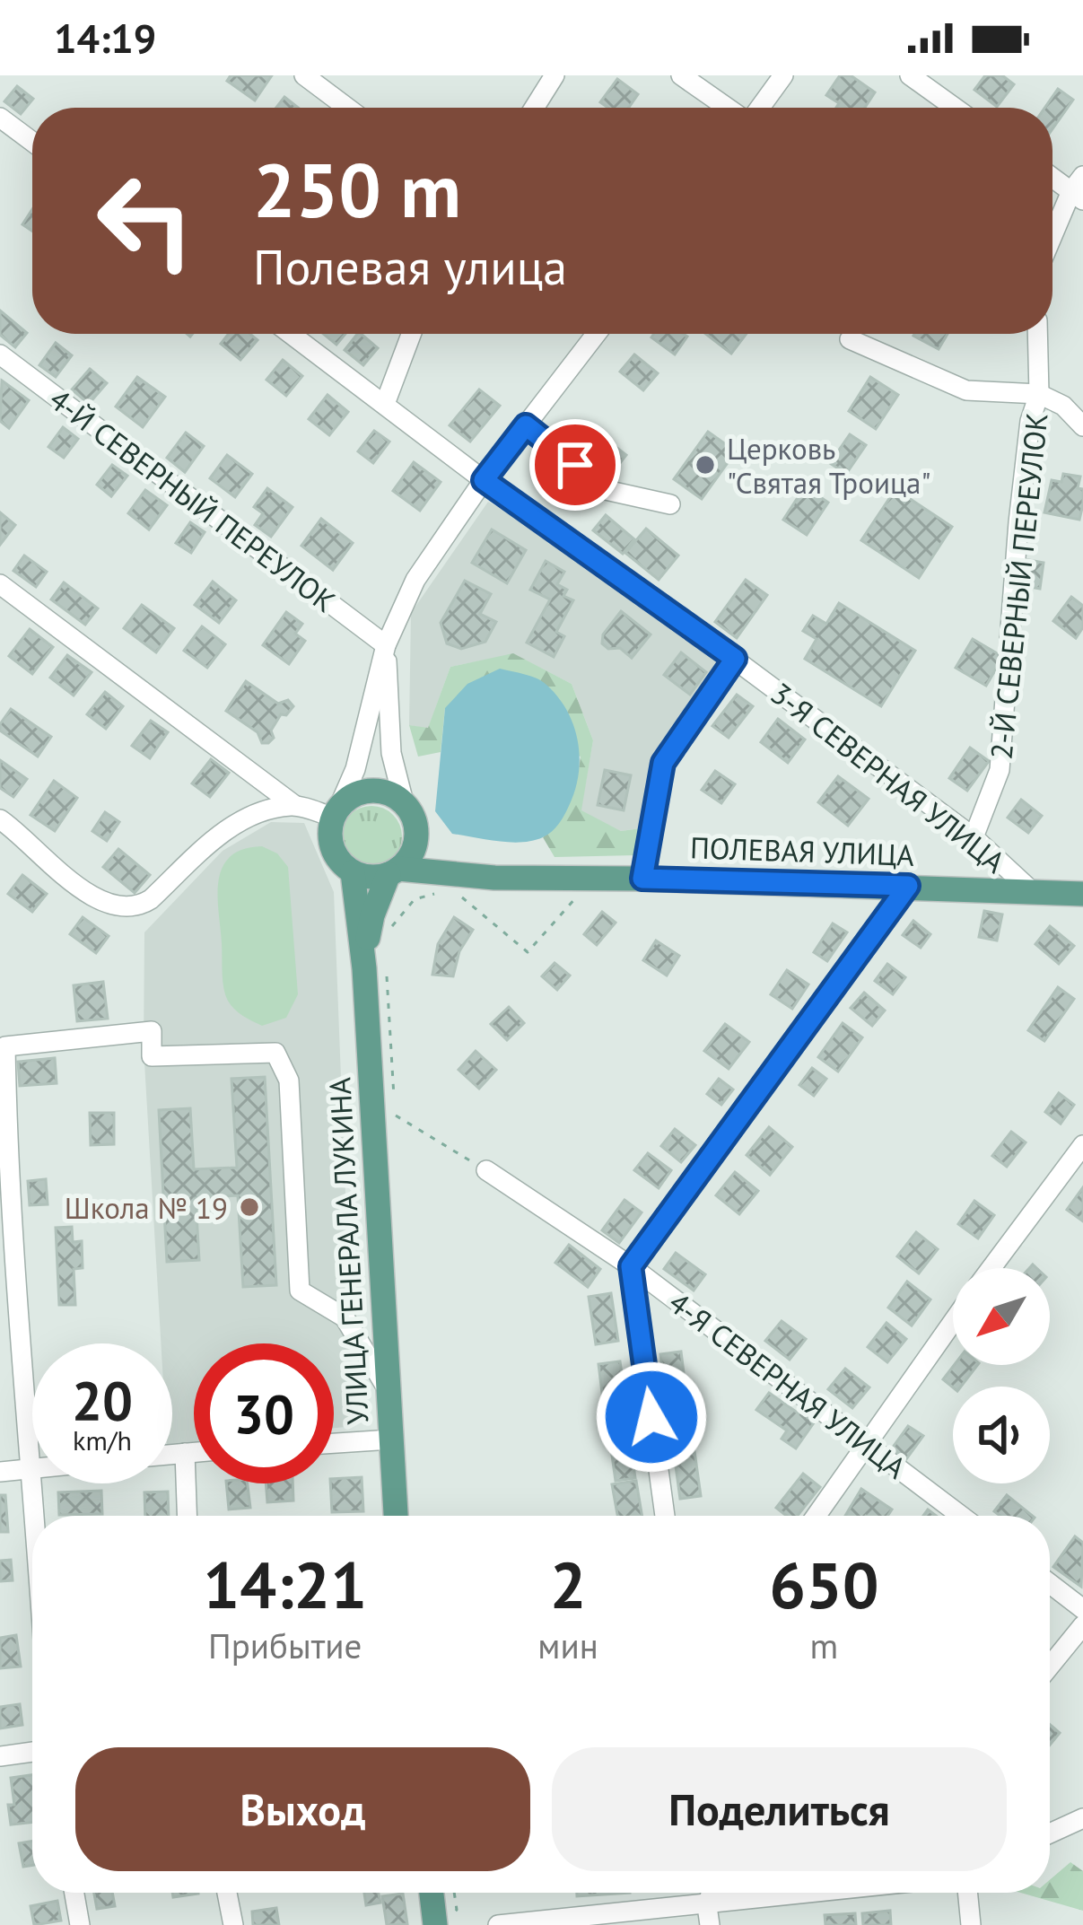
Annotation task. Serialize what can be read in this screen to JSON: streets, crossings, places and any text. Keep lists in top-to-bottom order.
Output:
{
  "streets": {
    "main road": ["ПОЛЕВАЯ УЛИЦА", "УЛИЦА ГЕНЕРАЛА ЛУКИНА"],
    "street": [
      "4-Й СЕВЕРНЫЙ ПЕРЕУЛОК",
      "2-Й СЕВЕРНЫЙ ПЕРЕУЛОК",
      "3-Я СЕВЕРНАЯ УЛИЦА",
      "4-Я СЕВЕРНАЯ УЛИЦА"
    ]
  },
  "crossings": [
    ["2-Й СЕВЕРНЫЙ ПЕРЕУЛОК", "3-Я СЕВЕРНАЯ УЛИЦА"],
    ["3-Я СЕВЕРНАЯ УЛИЦА", "ПОЛЕВАЯ УЛИЦА"],
    ["ПОЛЕВАЯ УЛИЦА", "УЛИЦА ГЕНЕРАЛА ЛУКИНА"]
  ],
  "places": ["Церковь \"Святая Троица\"", "Школа № 19"],
  "north": "bottom left",
  "page": {
    "status": "14:19",
    "turn": ["250 m", "Полевая улица"],
    "speed": "20 km/h",
    "limit": "30",
    "eta": [
      "14:21",
      "Прибытие",
      "2",
      "мин",
      "650",
      "m"
    ],
    "buttons": ["Выход", "Поделиться"]
  }
}
